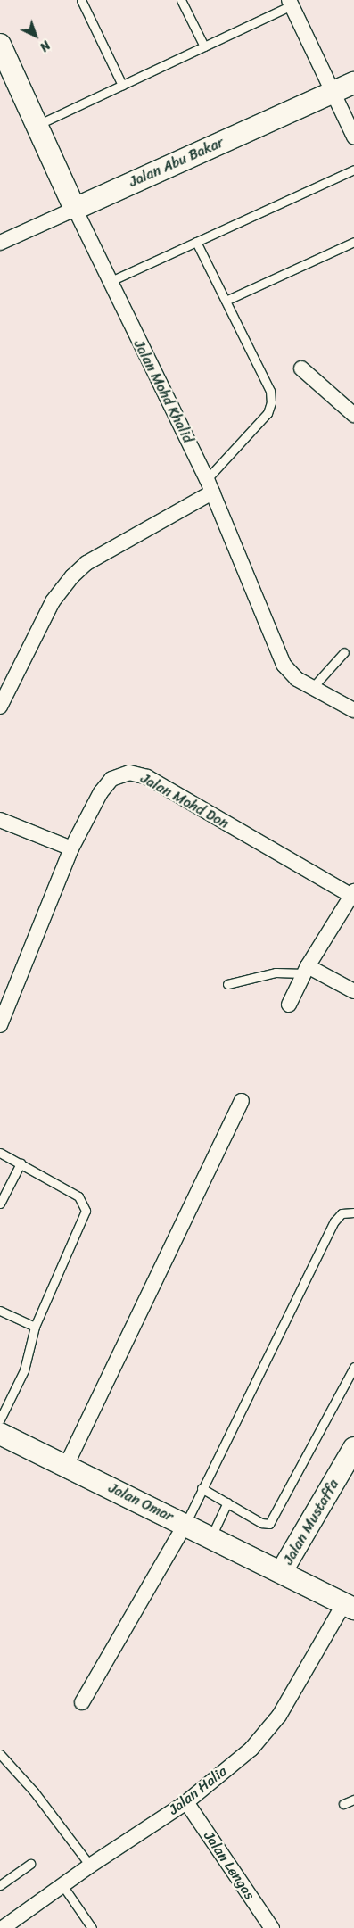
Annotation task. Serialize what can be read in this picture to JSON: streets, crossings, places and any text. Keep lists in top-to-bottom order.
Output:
{
  "streets": {
    "street": [
      "Jalan Abu Bakar",
      "Jalan Mohd Khalid",
      "Jalan Mohd Don",
      "Jalan Omar",
      "Jalan Mustaffa",
      "Jalan Halia",
      "Jalan Lengas"
    ]
  },
  "crossings": [
    ["Jalan Abu Bakar", "Jalan Mohd Khalid"],
    ["Jalan Omar", "Jalan Mustaffa"],
    ["Jalan Mustaffa", "Jalan Halia"],
    ["Jalan Halia", "Jalan Lengas"]
  ],
  "north": "bottom right"
}
